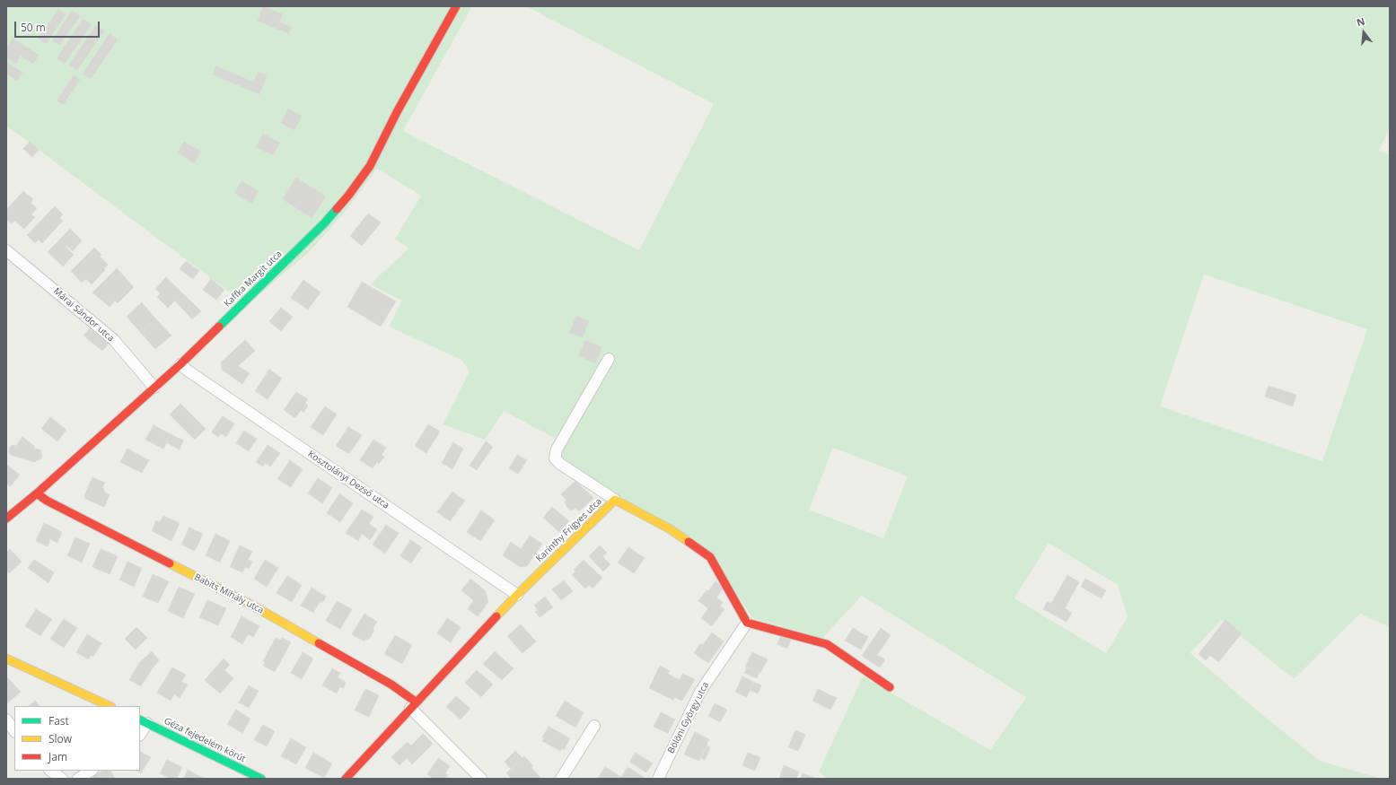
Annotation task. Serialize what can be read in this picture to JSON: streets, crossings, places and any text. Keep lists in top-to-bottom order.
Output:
{
  "streets": {
    "street": [
      "Kaffka Margit utca",
      "Márai Sándor utca",
      "Kosztolányi Dezső utca",
      "Karinthy Frigyes utca",
      "Babits Mihály utca",
      "Bölöni György utca",
      "Géza fejedelem körút"
    ]
  },
  "crossings": [
    ["Kaffka Margit utca", "Márai Sándor utca"],
    ["Kaffka Margit utca", "Kosztolányi Dezső utca"],
    ["Kaffka Margit utca", "Babits Mihály utca"],
    ["Kosztolányi Dezső utca", "Karinthy Frigyes utca"],
    ["Karinthy Frigyes utca", "Babits Mihály utca"],
    ["Karinthy Frigyes utca", "Bölöni György utca"]
  ],
  "legend": ["Fast", "Slow", "Jam"],
  "scale_bar": "50 m",
  "north": "top"
}
